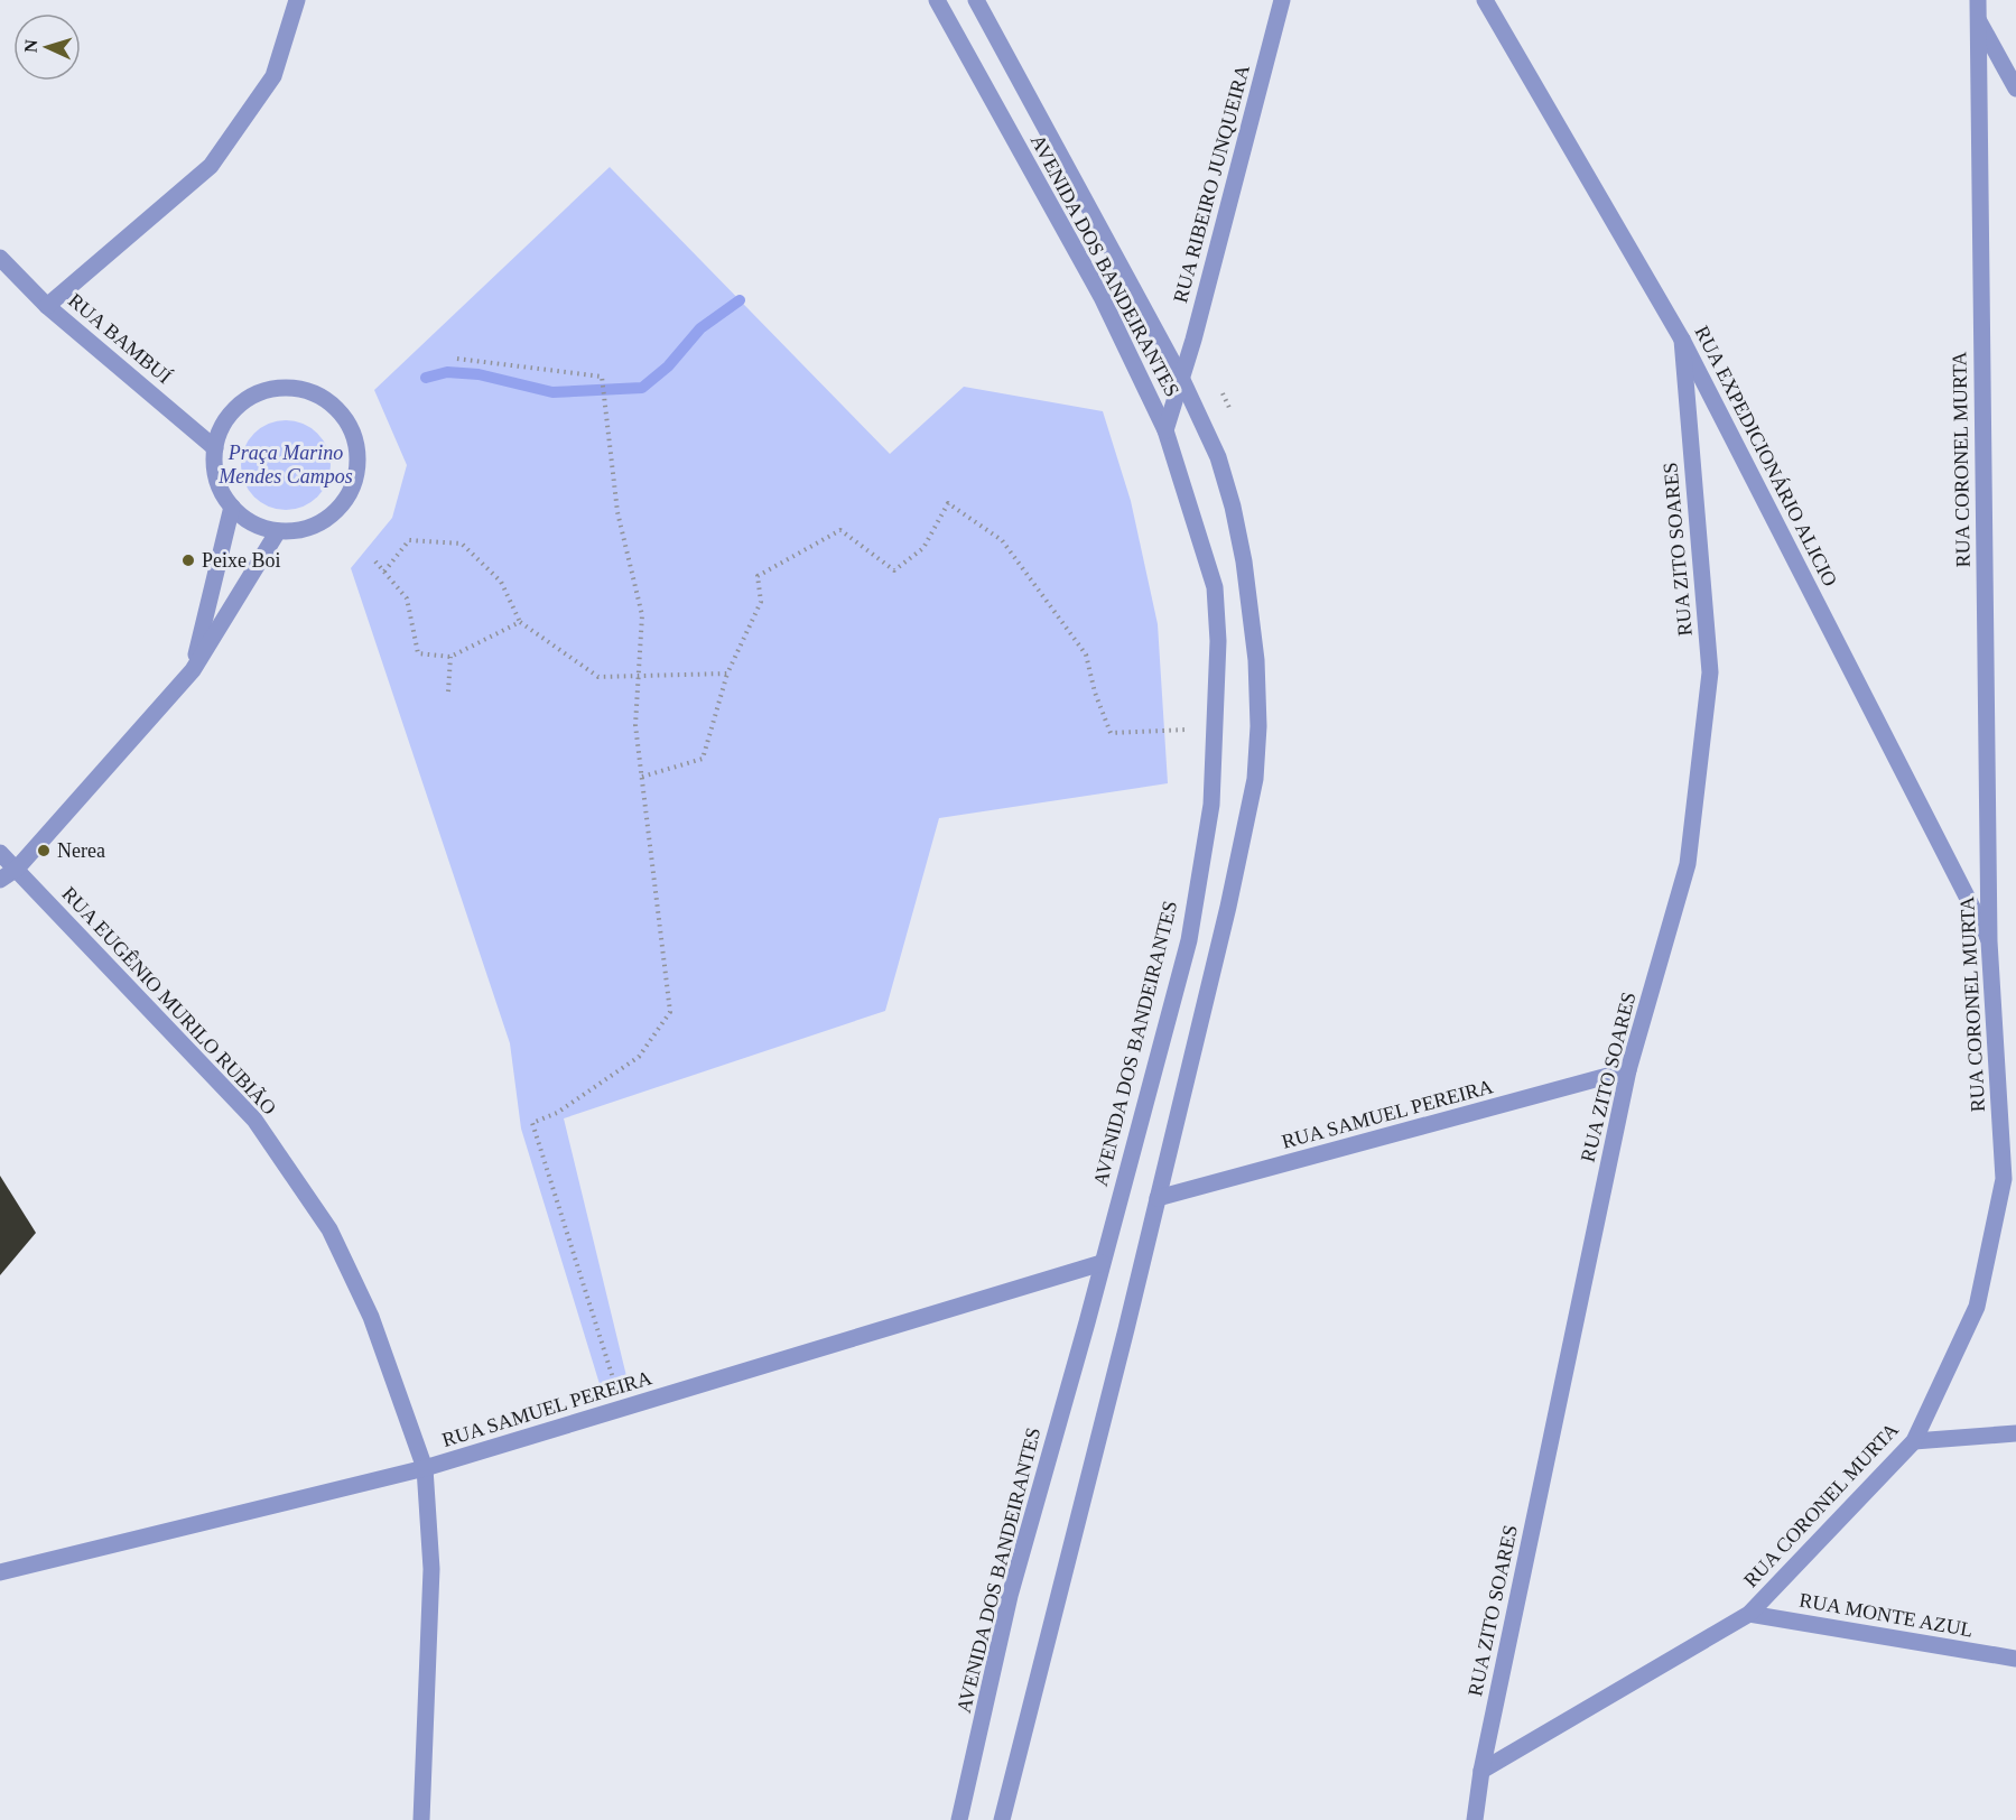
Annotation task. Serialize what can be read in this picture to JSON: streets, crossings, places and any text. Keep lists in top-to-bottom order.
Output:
{
  "streets": {
    "street": [
      "RUA RIBEIRO JUNQUEIRA",
      "AVENIDA DOS BANDEIRANTES",
      "RUA BAMBUÍ",
      "RUA EXPEDICIONÁRIO ALICIO",
      "RUA CORONEL MURTA",
      "RUA ZITO SOARES",
      "RUA EUGÊNIO MURILO RUBIÃO",
      "RUA SAMUEL PEREIRA",
      "RUA MONTE AZUL"
    ]
  },
  "crossings": [
    ["RUA RIBEIRO JUNQUEIRA", "AVENIDA DOS BANDEIRANTES"],
    ["AVENIDA DOS BANDEIRANTES", "RUA SAMUEL PEREIRA"],
    ["RUA EXPEDICIONÁRIO ALICIO", "RUA CORONEL MURTA"],
    ["RUA EXPEDICIONÁRIO ALICIO", "RUA ZITO SOARES"],
    ["RUA CORONEL MURTA", "RUA ZITO SOARES"],
    ["RUA CORONEL MURTA", "RUA MONTE AZUL"],
    ["RUA ZITO SOARES", "RUA SAMUEL PEREIRA"],
    ["RUA EUGÊNIO MURILO RUBIÃO", "RUA SAMUEL PEREIRA"]
  ],
  "parks": ["Praça Marino Mendes Campos"],
  "places": ["Peixe Boi", "Nerea"],
  "north": "left"
}
